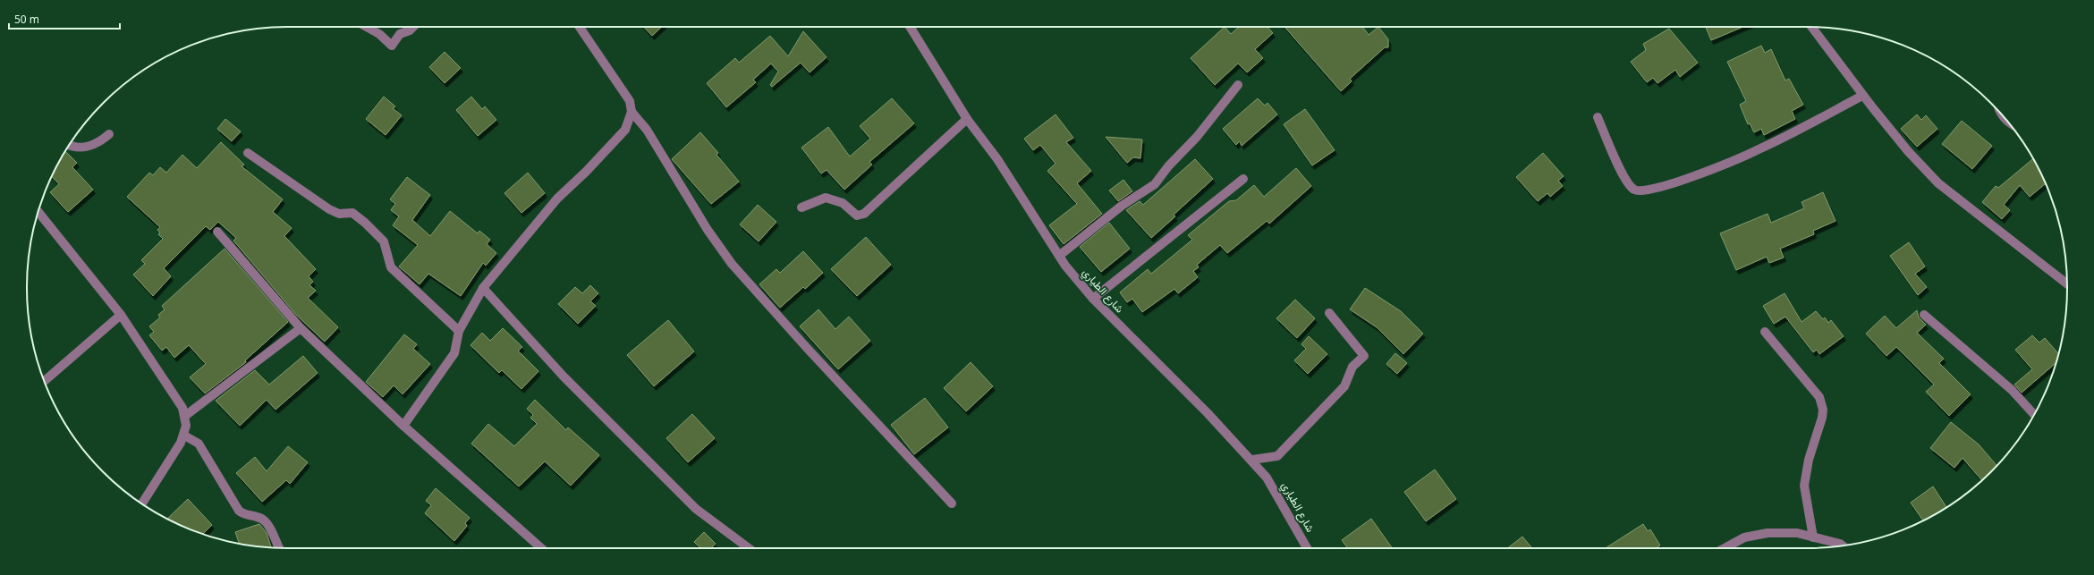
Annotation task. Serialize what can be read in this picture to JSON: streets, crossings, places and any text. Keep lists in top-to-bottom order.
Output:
{
  "streets": {
    "street": ["شارع الطياري"]
  },
  "scale_bar": "50 m"
}
